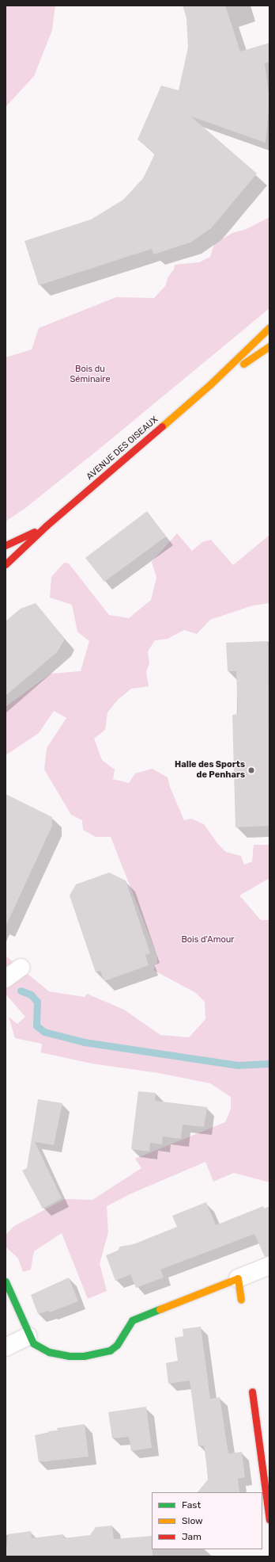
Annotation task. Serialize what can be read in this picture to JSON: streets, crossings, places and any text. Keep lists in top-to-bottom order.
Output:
{
  "streets": {
    "main road": ["AVENUE DES OISEAUX"]
  },
  "parks": ["Bois du Séminaire", "Bois d'Amour"],
  "places": ["Halle des Sports de Penhars"],
  "legend": ["Fast", "Slow", "Jam"]
}
